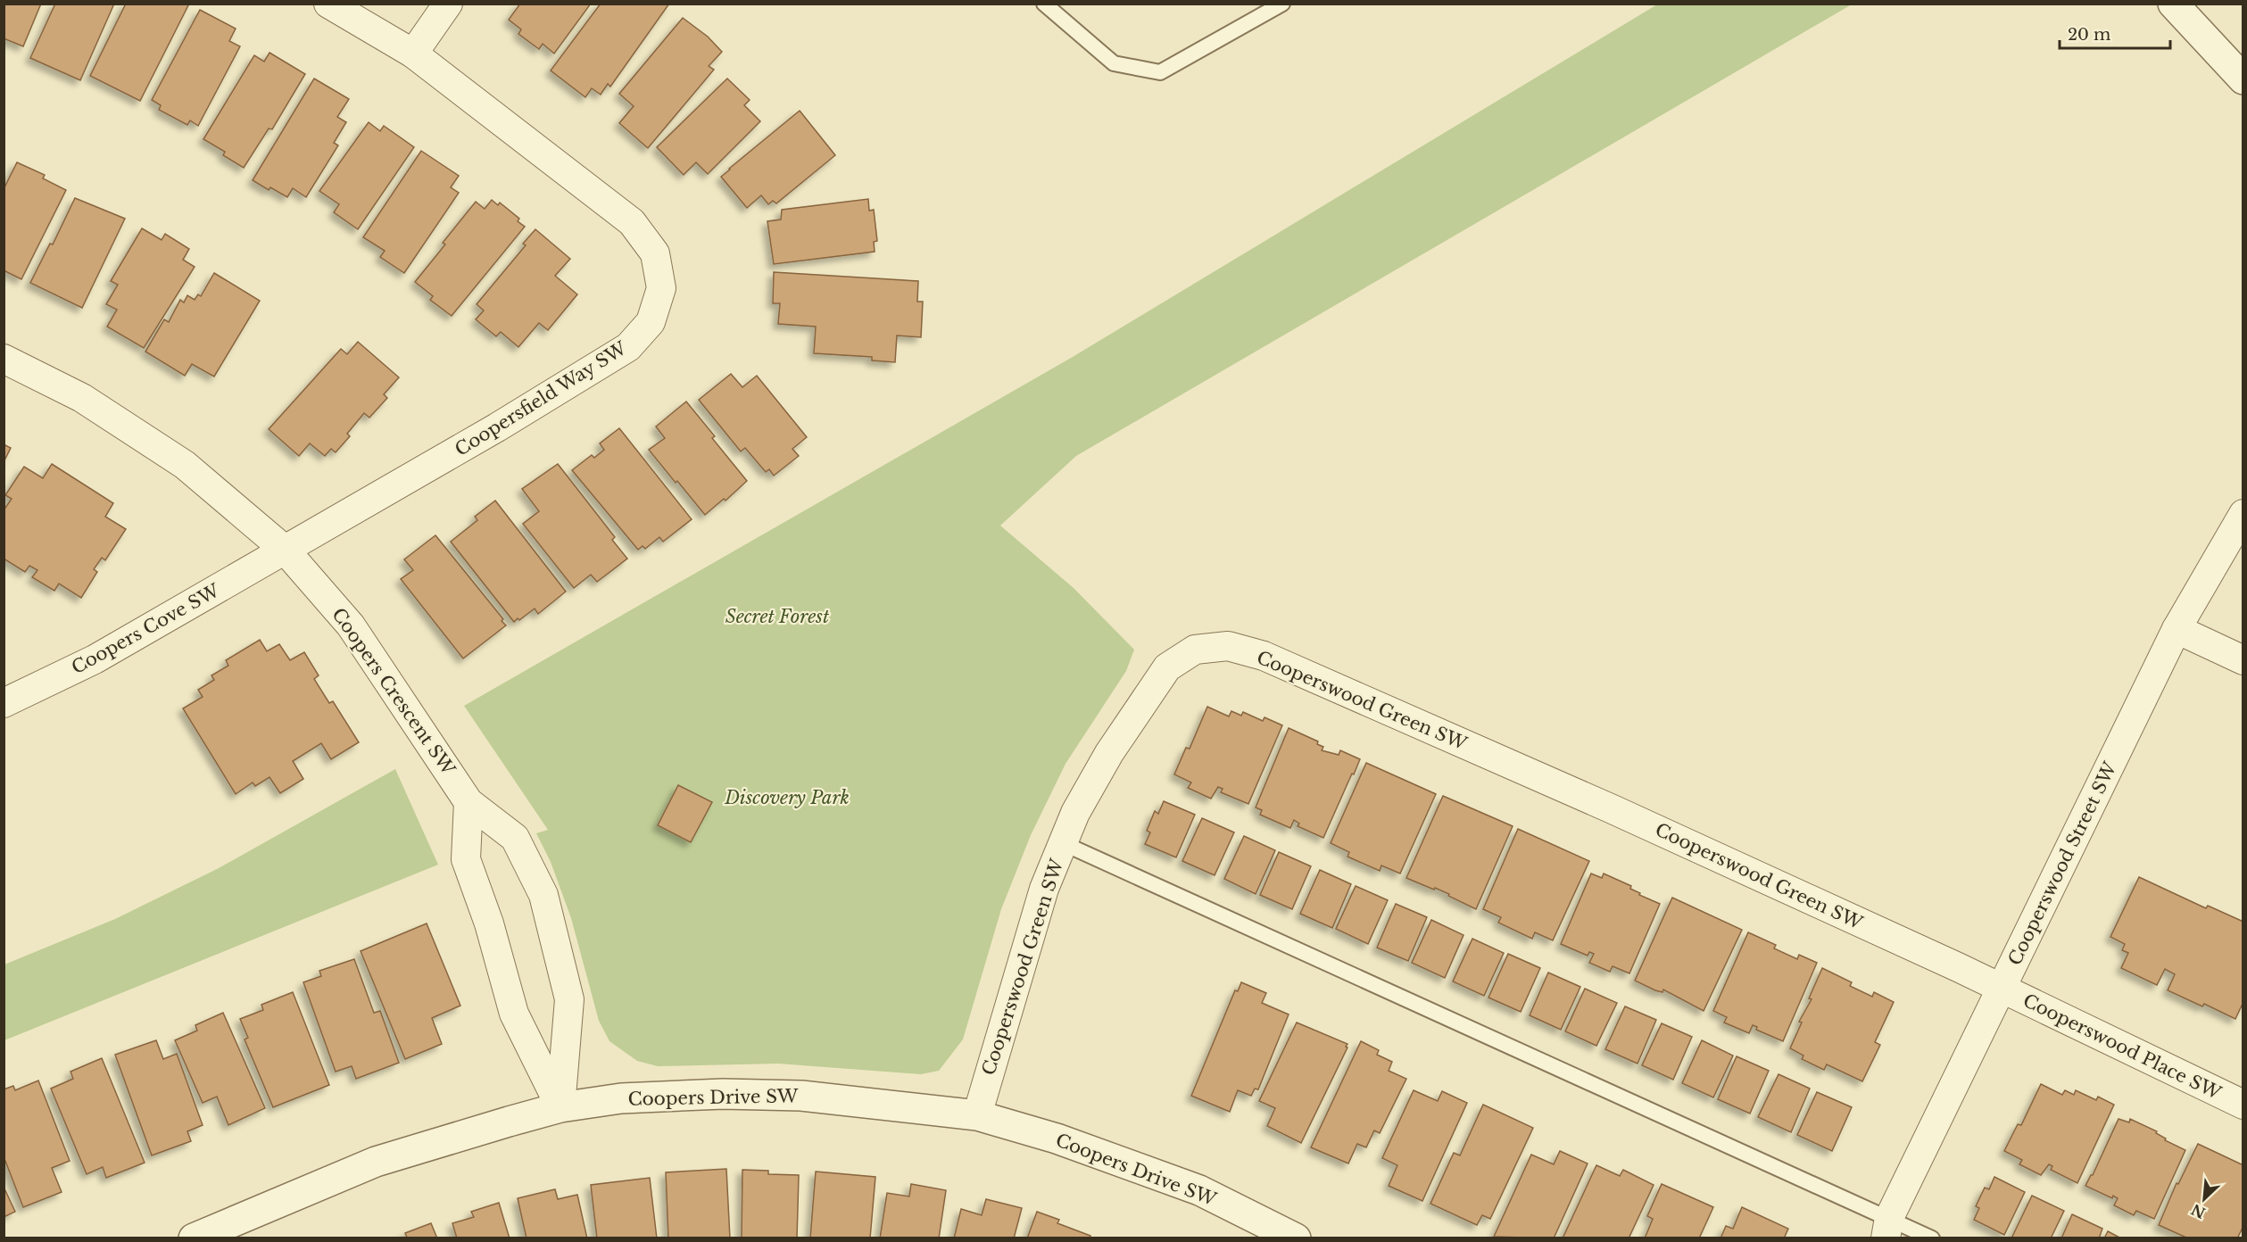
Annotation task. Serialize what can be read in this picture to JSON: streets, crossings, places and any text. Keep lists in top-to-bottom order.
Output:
{
  "streets": {
    "street": [
      "Coopersfield Way SW",
      "Coopers Cove SW",
      "Coopers Crescent SW",
      "Cooperswood Green SW",
      "Cooperswood Street SW",
      "Cooperswood Place SW",
      "Coopers Drive SW"
    ]
  },
  "crossings": [
    ["Coopersfield Way SW", "Coopers Cove SW"],
    ["Coopersfield Way SW", "Coopers Crescent SW"],
    ["Coopers Cove SW", "Coopers Crescent SW"],
    ["Coopers Crescent SW", "Coopers Drive SW"],
    ["Cooperswood Green SW", "Cooperswood Street SW"],
    ["Cooperswood Green SW", "Cooperswood Place SW"],
    ["Cooperswood Green SW", "Coopers Drive SW"],
    ["Cooperswood Street SW", "Cooperswood Place SW"]
  ],
  "parks": ["Secret Forest", "Discovery Park"],
  "scale_bar": "20 m",
  "north": "bottom left"
}
